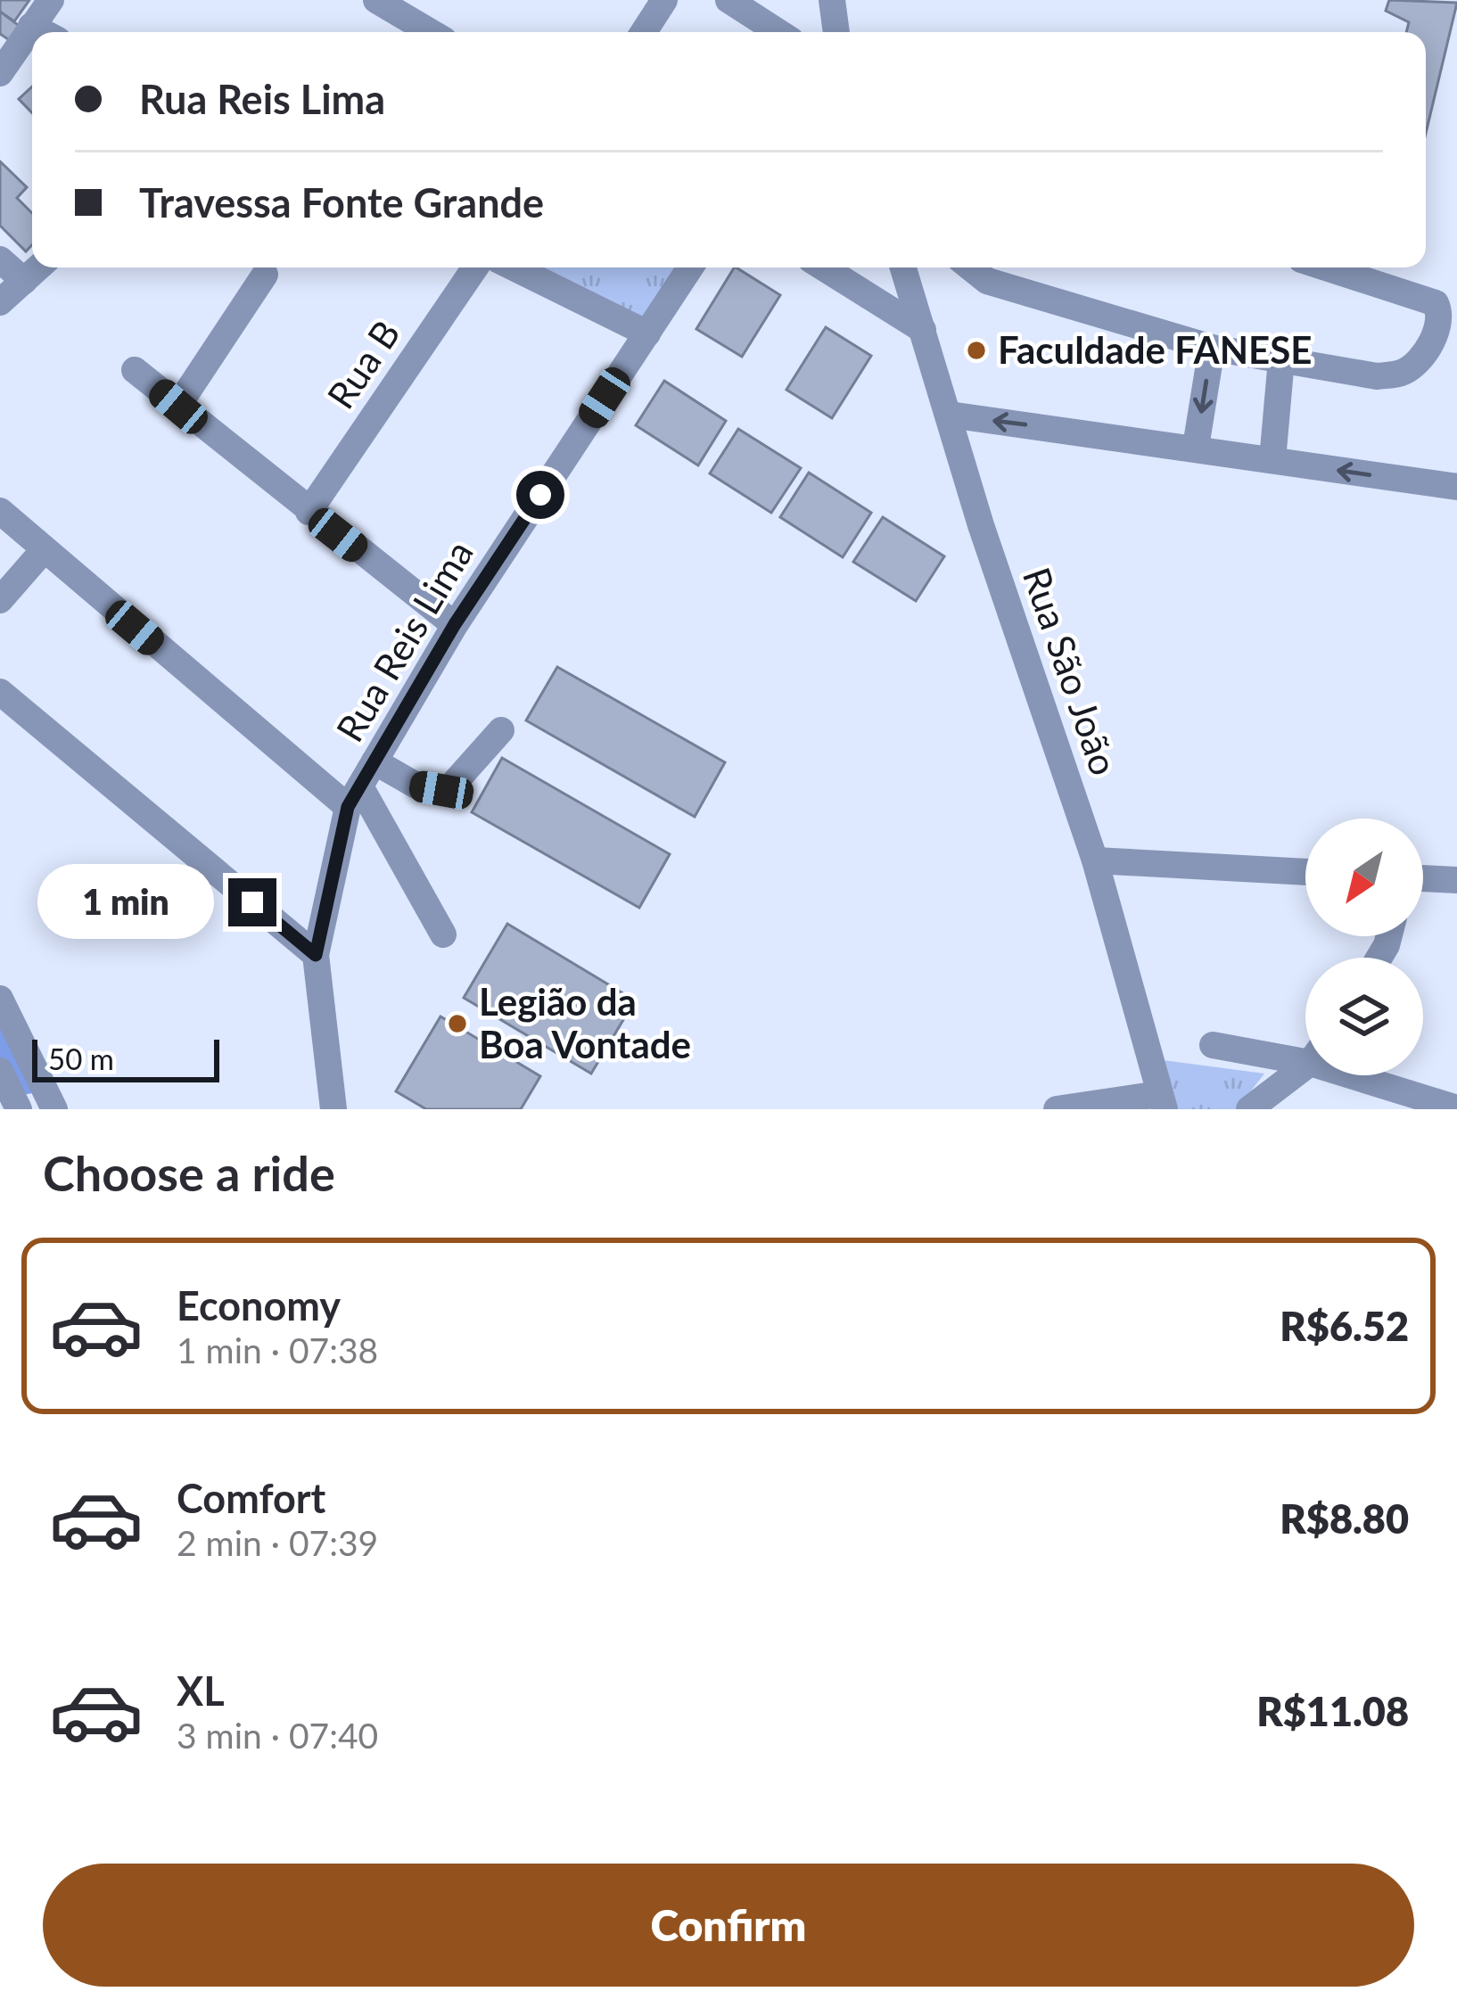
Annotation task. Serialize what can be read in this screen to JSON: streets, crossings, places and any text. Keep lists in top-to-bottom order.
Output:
{
  "streets": {
    "street": ["Rua B", "Rua Reis Lima", "Rua São João"]
  },
  "places": ["Faculdade FANESE", "Legião da Boa Vontade"],
  "scale_bar": "50 m",
  "north": "bottom left",
  "page": {
    "banner": ["Rua Reis Lima", "Travessa Fonte Grande"],
    "bubble": "1 min",
    "scale": "50 m",
    "heading": "Choose a ride",
    "list": [
      {
        "name": "Economy",
        "note": "1 min · 07:38",
        "value": "R$6.52"
      },
      {
        "name": "Comfort",
        "note": "2 min · 07:39",
        "value": "R$8.80"
      },
      {
        "name": "XL",
        "note": "3 min · 07:40",
        "value": "R$11.08"
      }
    ],
    "buttons": "Confirm"
  }
}
